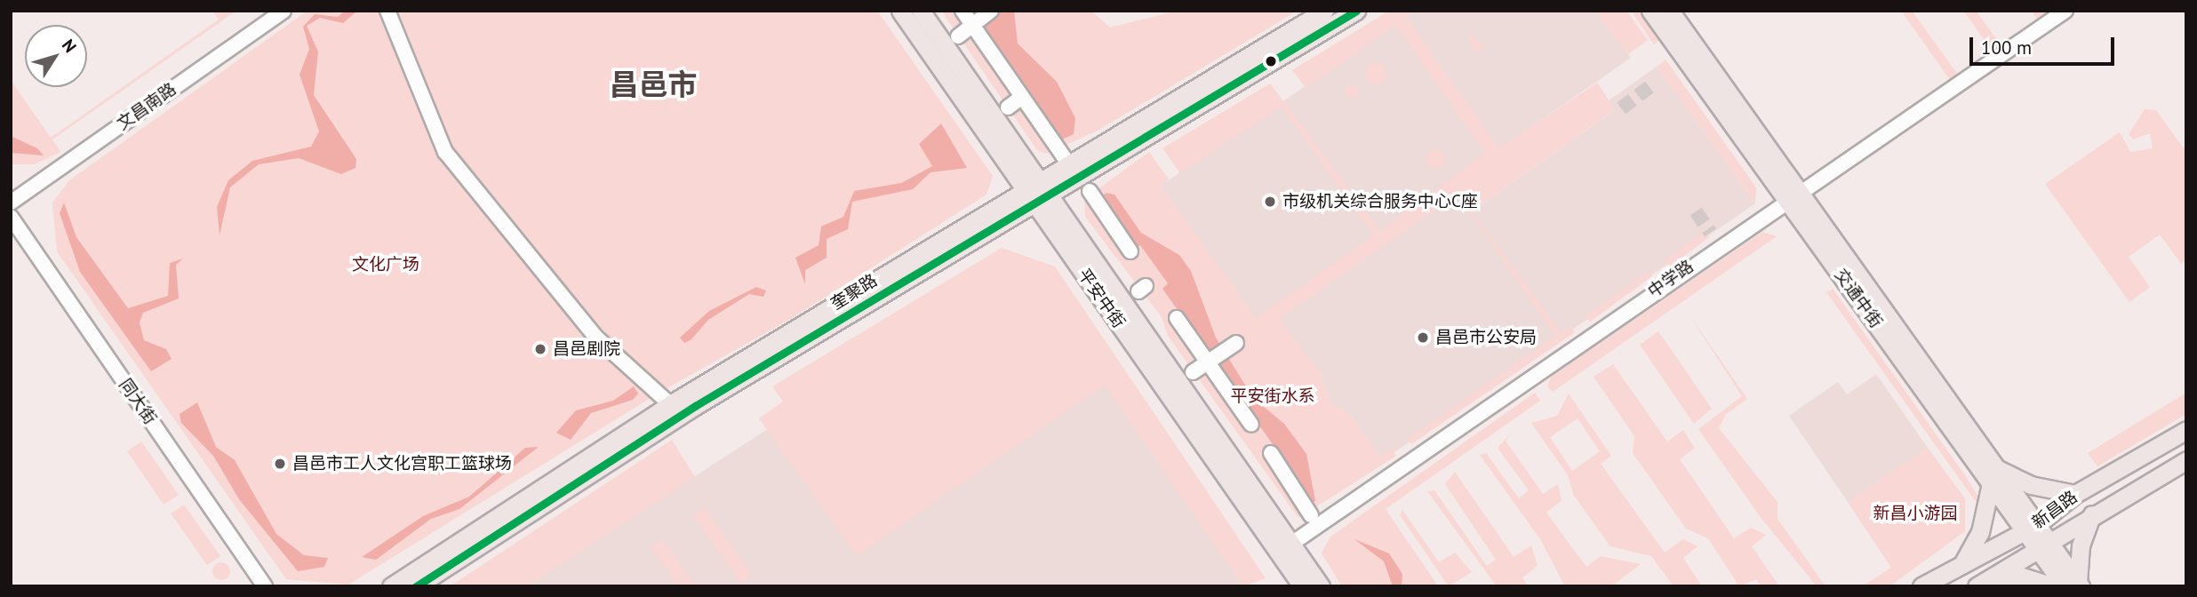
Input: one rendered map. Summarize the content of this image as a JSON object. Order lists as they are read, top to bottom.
{
  "streets": {
    "main road": [
      "奎聚路",
      "平安中街",
      "交通中街",
      "新昌路"
    ],
    "street": ["文昌南路", "中学路", "同大街"]
  },
  "crossings": [
    ["中学路", "平安中街"],
    ["中学路", "交通中街"],
    ["奎聚路", "平安中街"],
    ["交通中街", "新昌路"]
  ],
  "districts": ["昌邑市"],
  "parks": ["文化广场", "平安街水系", "新昌小游园"],
  "places": [
    "市级机关综合服务中心C座",
    "昌邑市公安局",
    "昌邑剧院",
    "昌邑市工人文化宫职工篮球场"
  ],
  "scale_bar": "100 m",
  "north": "top right"
}
